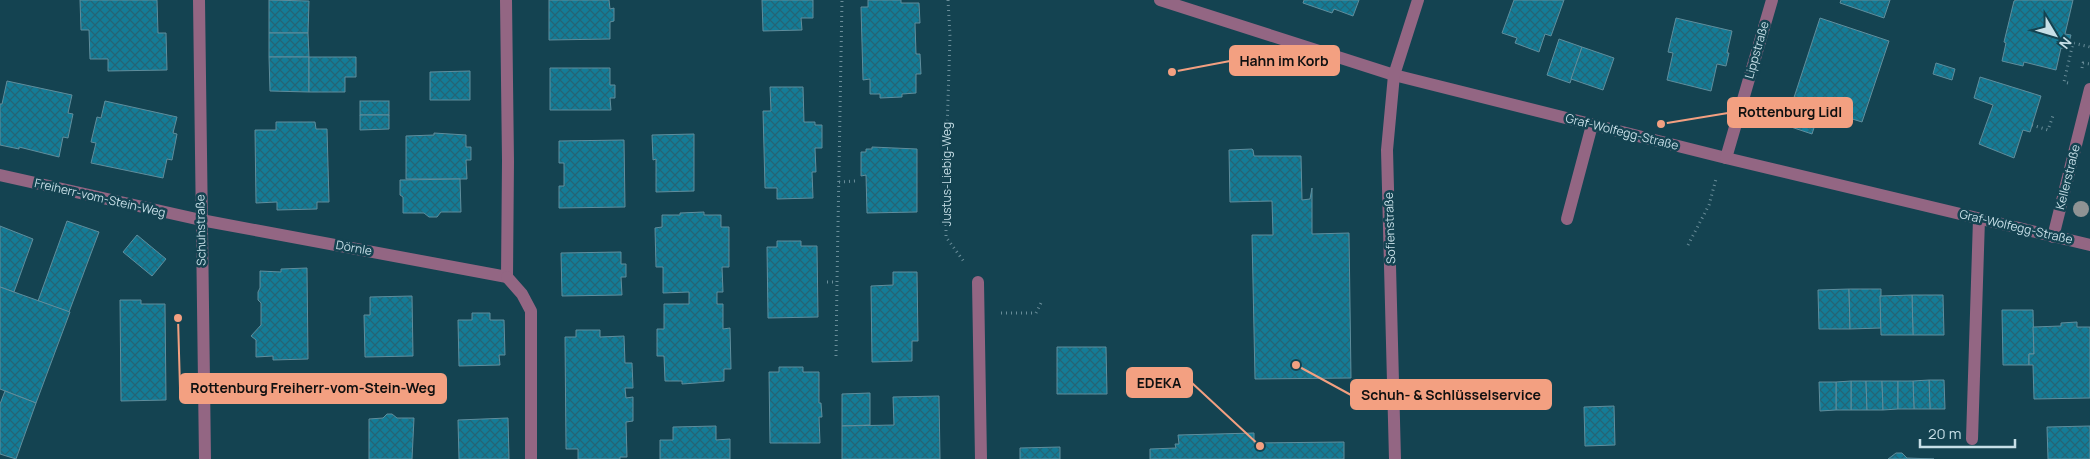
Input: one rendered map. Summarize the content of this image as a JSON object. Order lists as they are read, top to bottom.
{
  "streets": {
    "street": [
      "Lippstraße",
      "Graf-Wolfegg-Straße",
      "Kellerstraße",
      "Freiherr-vom-Stein-Weg",
      "Sofienstraße",
      "Schuhstraße",
      "Dörnle"
    ],
    "path": ["Justus-Liebig-Weg"]
  },
  "crossings": [
    ["Lippstraße", "Graf-Wolfegg-Straße"],
    ["Graf-Wolfegg-Straße", "Kellerstraße"],
    ["Graf-Wolfegg-Straße", "Sofienstraße"],
    ["Freiherr-vom-Stein-Weg", "Schuhstraße"],
    ["Freiherr-vom-Stein-Weg", "Dörnle"],
    ["Schuhstraße", "Dörnle"]
  ],
  "places": [
    "Hahn im Korb",
    "Rottenburg Lidl",
    "Rottenburg Freiherr-vom-Stein-Weg",
    "Schuh- & Schlüsselservice",
    "EDEKA"
  ],
  "scale_bar": "20 m",
  "north": "bottom right"
}
